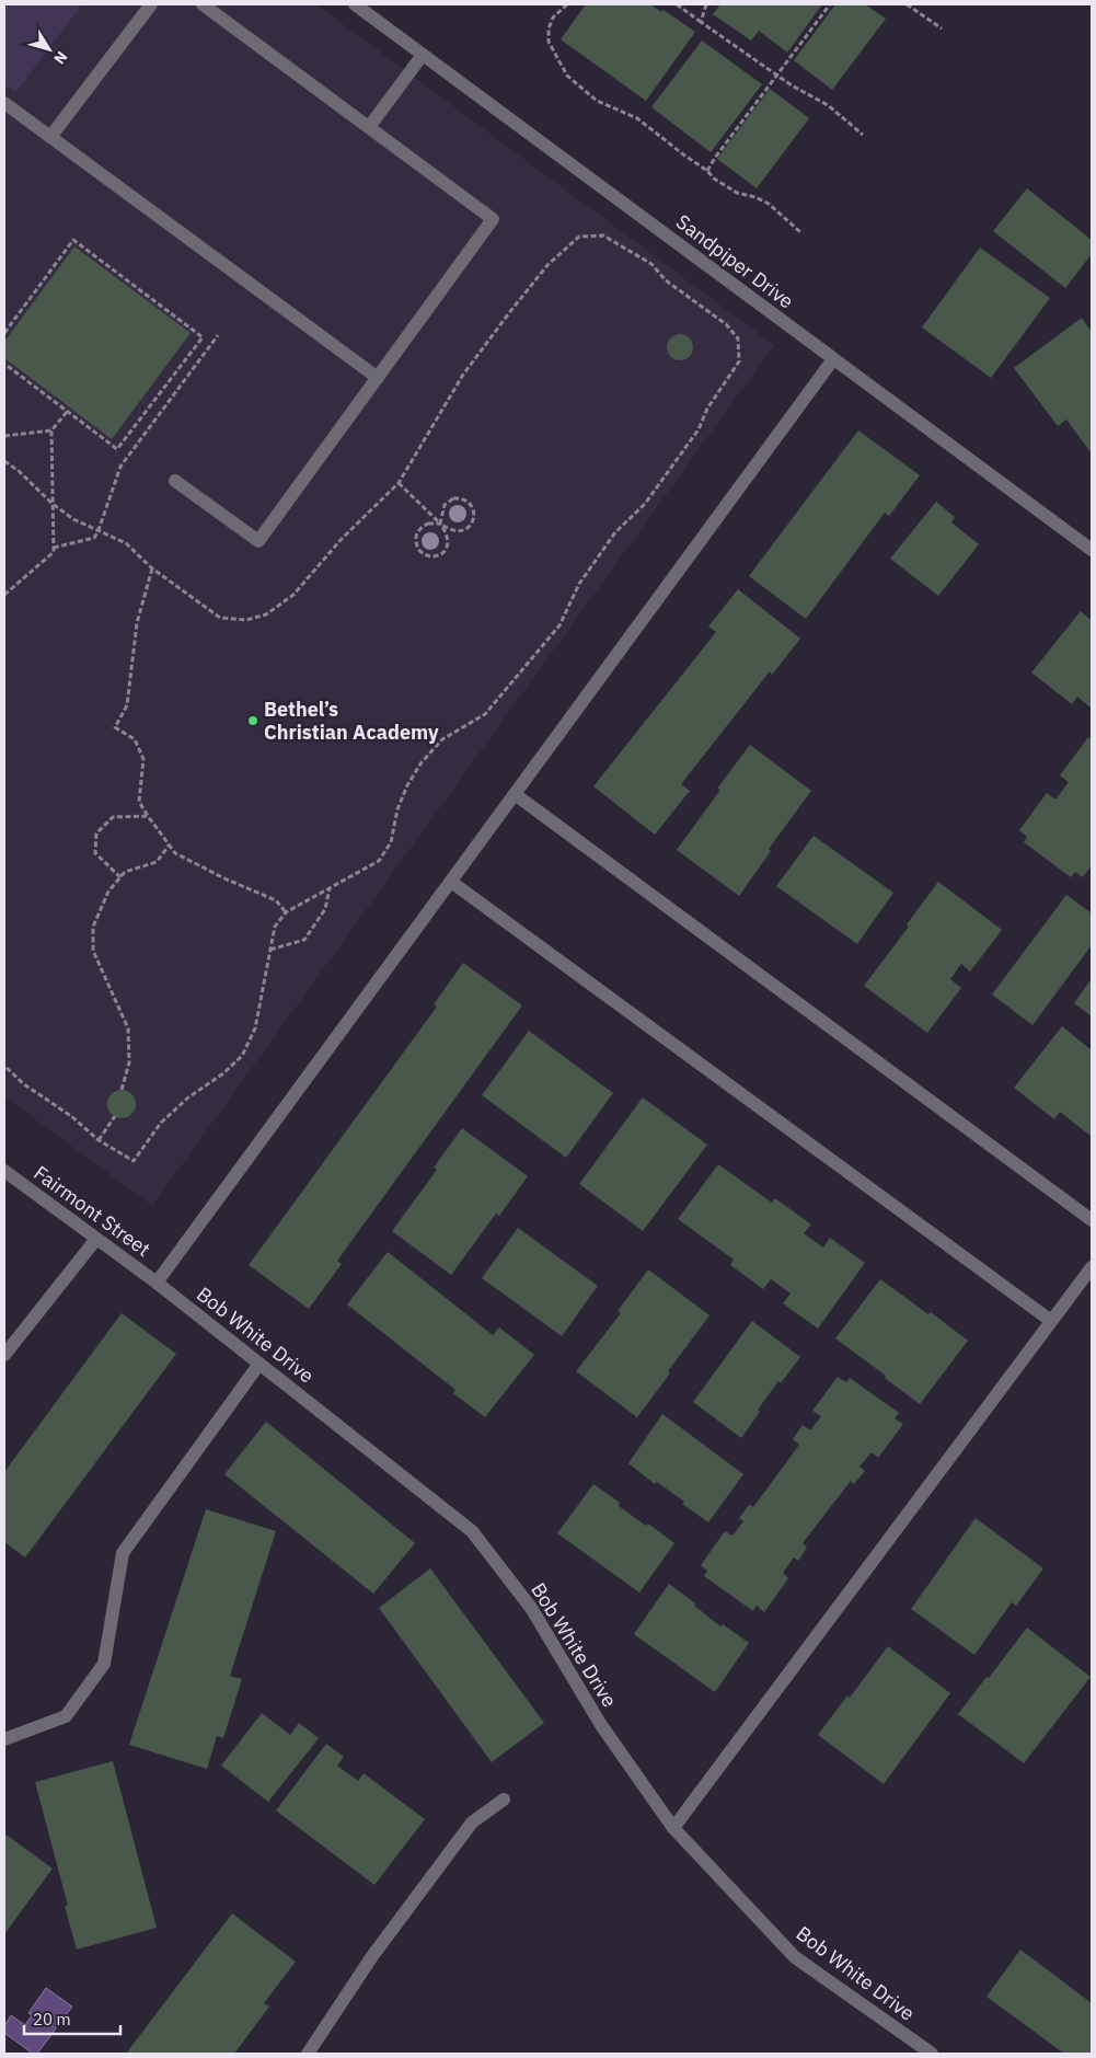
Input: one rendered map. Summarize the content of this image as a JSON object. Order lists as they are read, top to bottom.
{
  "streets": {
    "street": ["Sandpiper Drive", "Fairmont Street", "Bob White Drive"]
  },
  "crossings": [
    ["Fairmont Street", "Bob White Drive"]
  ],
  "places": ["Bethel’s Christian Academy"],
  "scale_bar": "20 m",
  "north": "bottom right"
}
